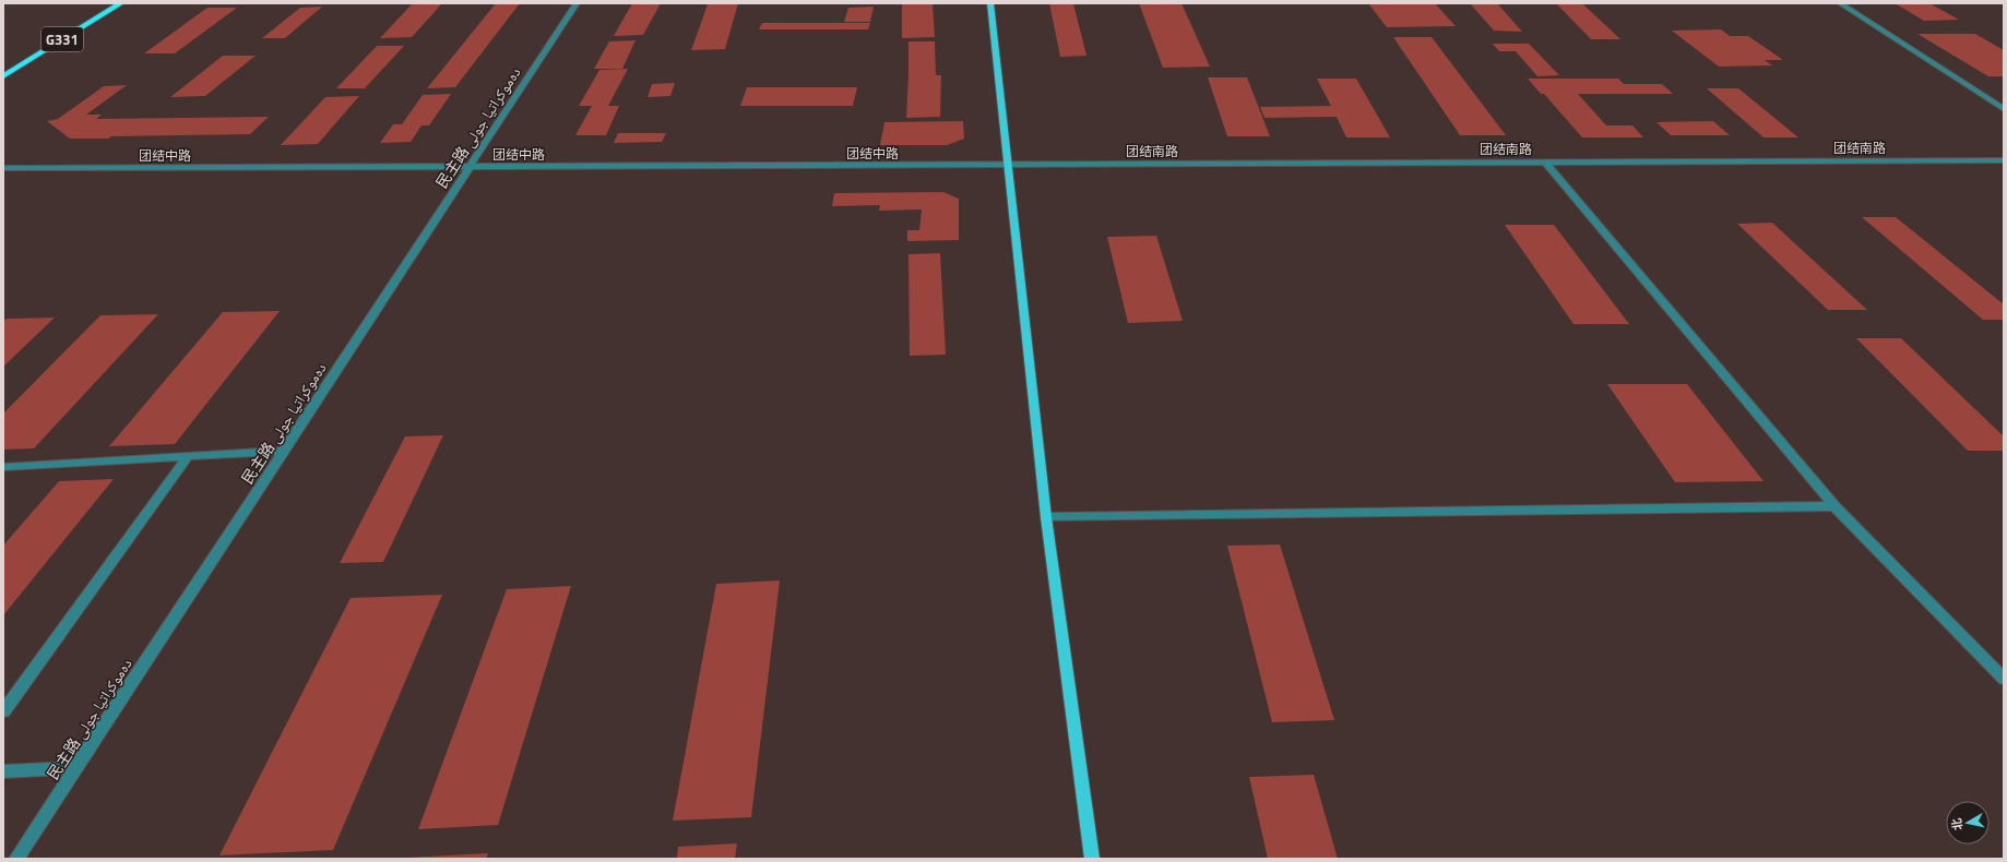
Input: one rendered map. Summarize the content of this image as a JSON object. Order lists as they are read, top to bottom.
{
  "streets": {
    "highway": ["G331"],
    "street": ["民主路 دەموكراتيا جولى", "团结南路", "团结中路"]
  },
  "crossings": [
    ["民主路 دەموكراتيا جولى", "团结中路"],
    ["团结南路", "团结中路"]
  ],
  "north": "left"
}
